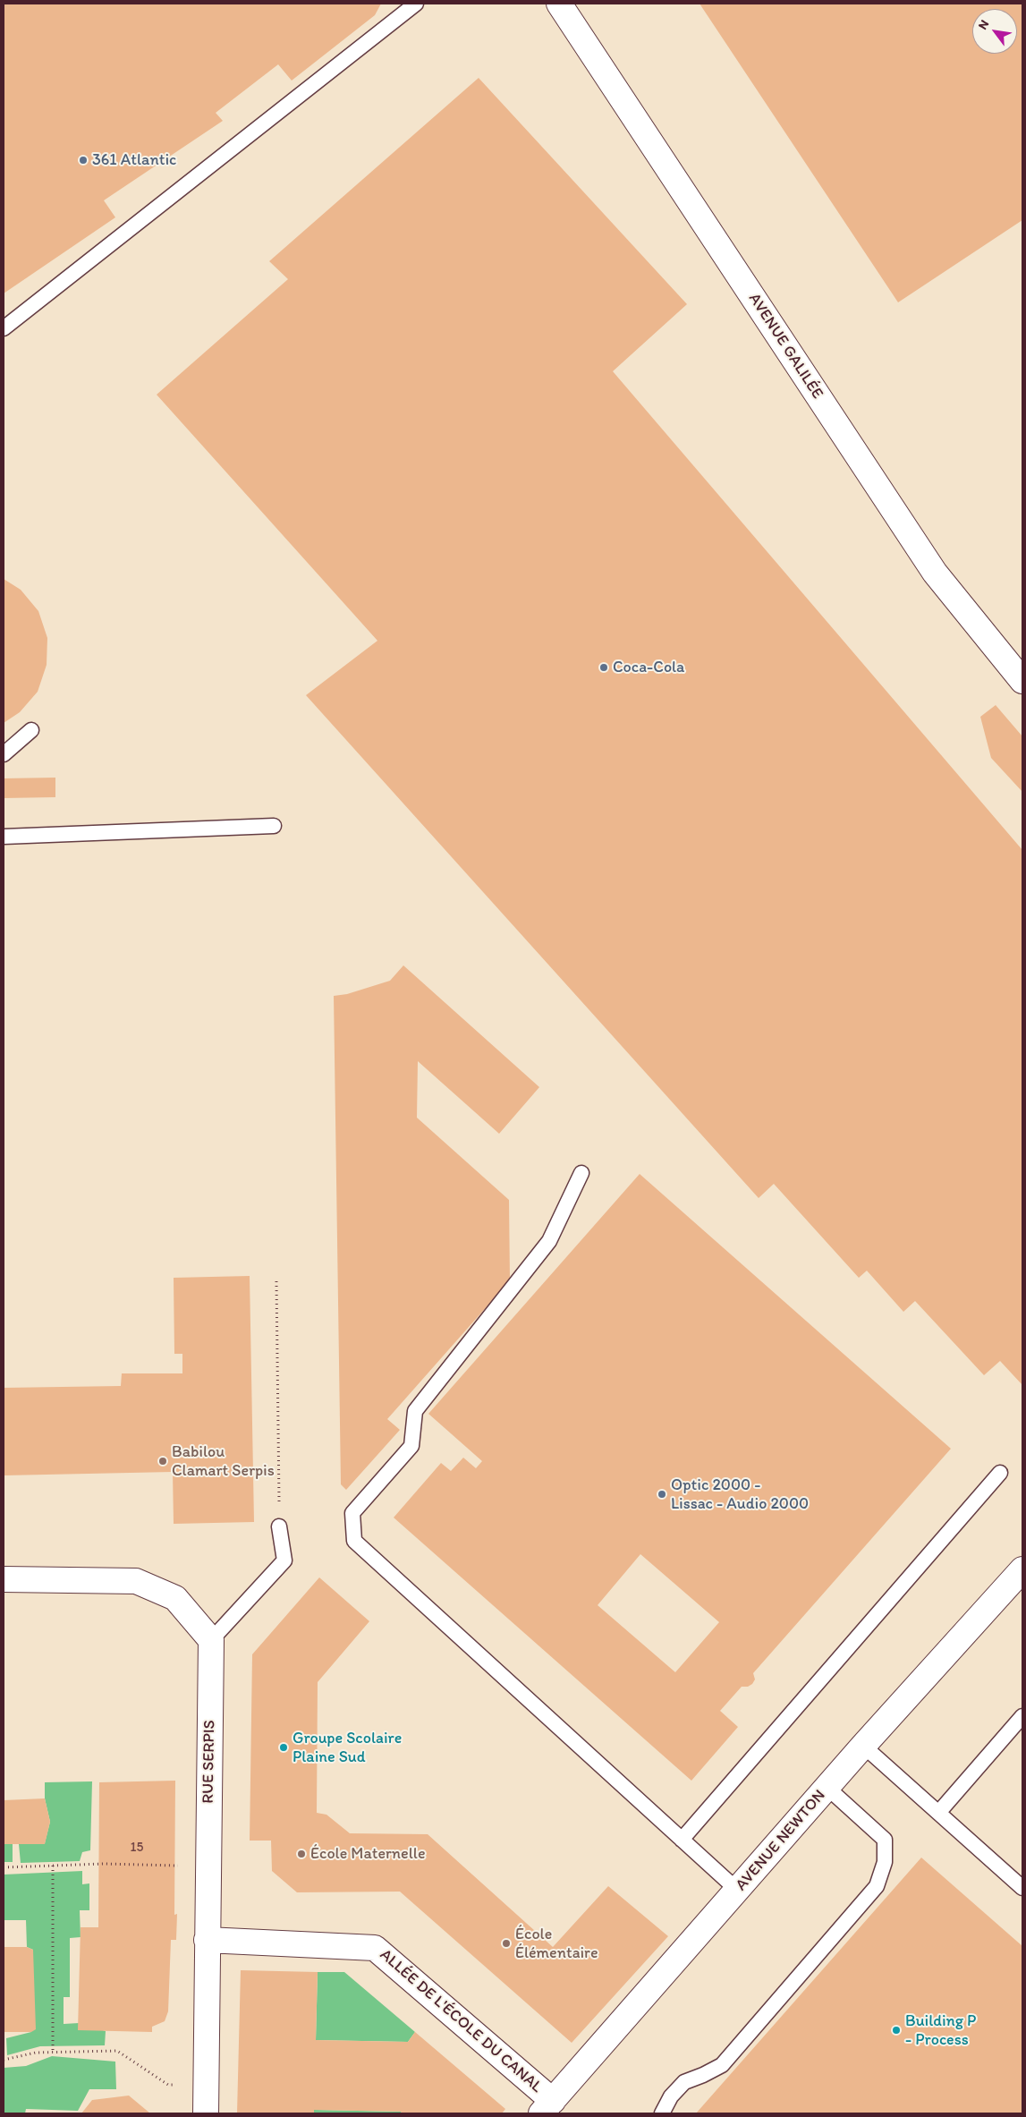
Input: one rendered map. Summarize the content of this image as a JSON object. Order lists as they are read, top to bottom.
{
  "streets": {
    "street": [
      "AVENUE GALILÉE",
      "RUE SERPIS",
      "AVENUE NEWTON",
      "ALLÉE DE L'ÉCOLE DU CANAL"
    ]
  },
  "crossings": [
    ["RUE SERPIS", "ALLÉE DE L'ÉCOLE DU CANAL"],
    ["AVENUE NEWTON", "ALLÉE DE L'ÉCOLE DU CANAL"]
  ],
  "places": [
    "361 Atlantic",
    "Coca-Cola",
    "Babilou Clamart Serpis",
    "Optic 2000 - Lissac - Audio 2000",
    "Groupe Scolaire Plaine Sud",
    "École Maternelle",
    "École Élémentaire",
    "Building P - Process"
  ],
  "house_numbers": ["15"],
  "north": "top left"
}
